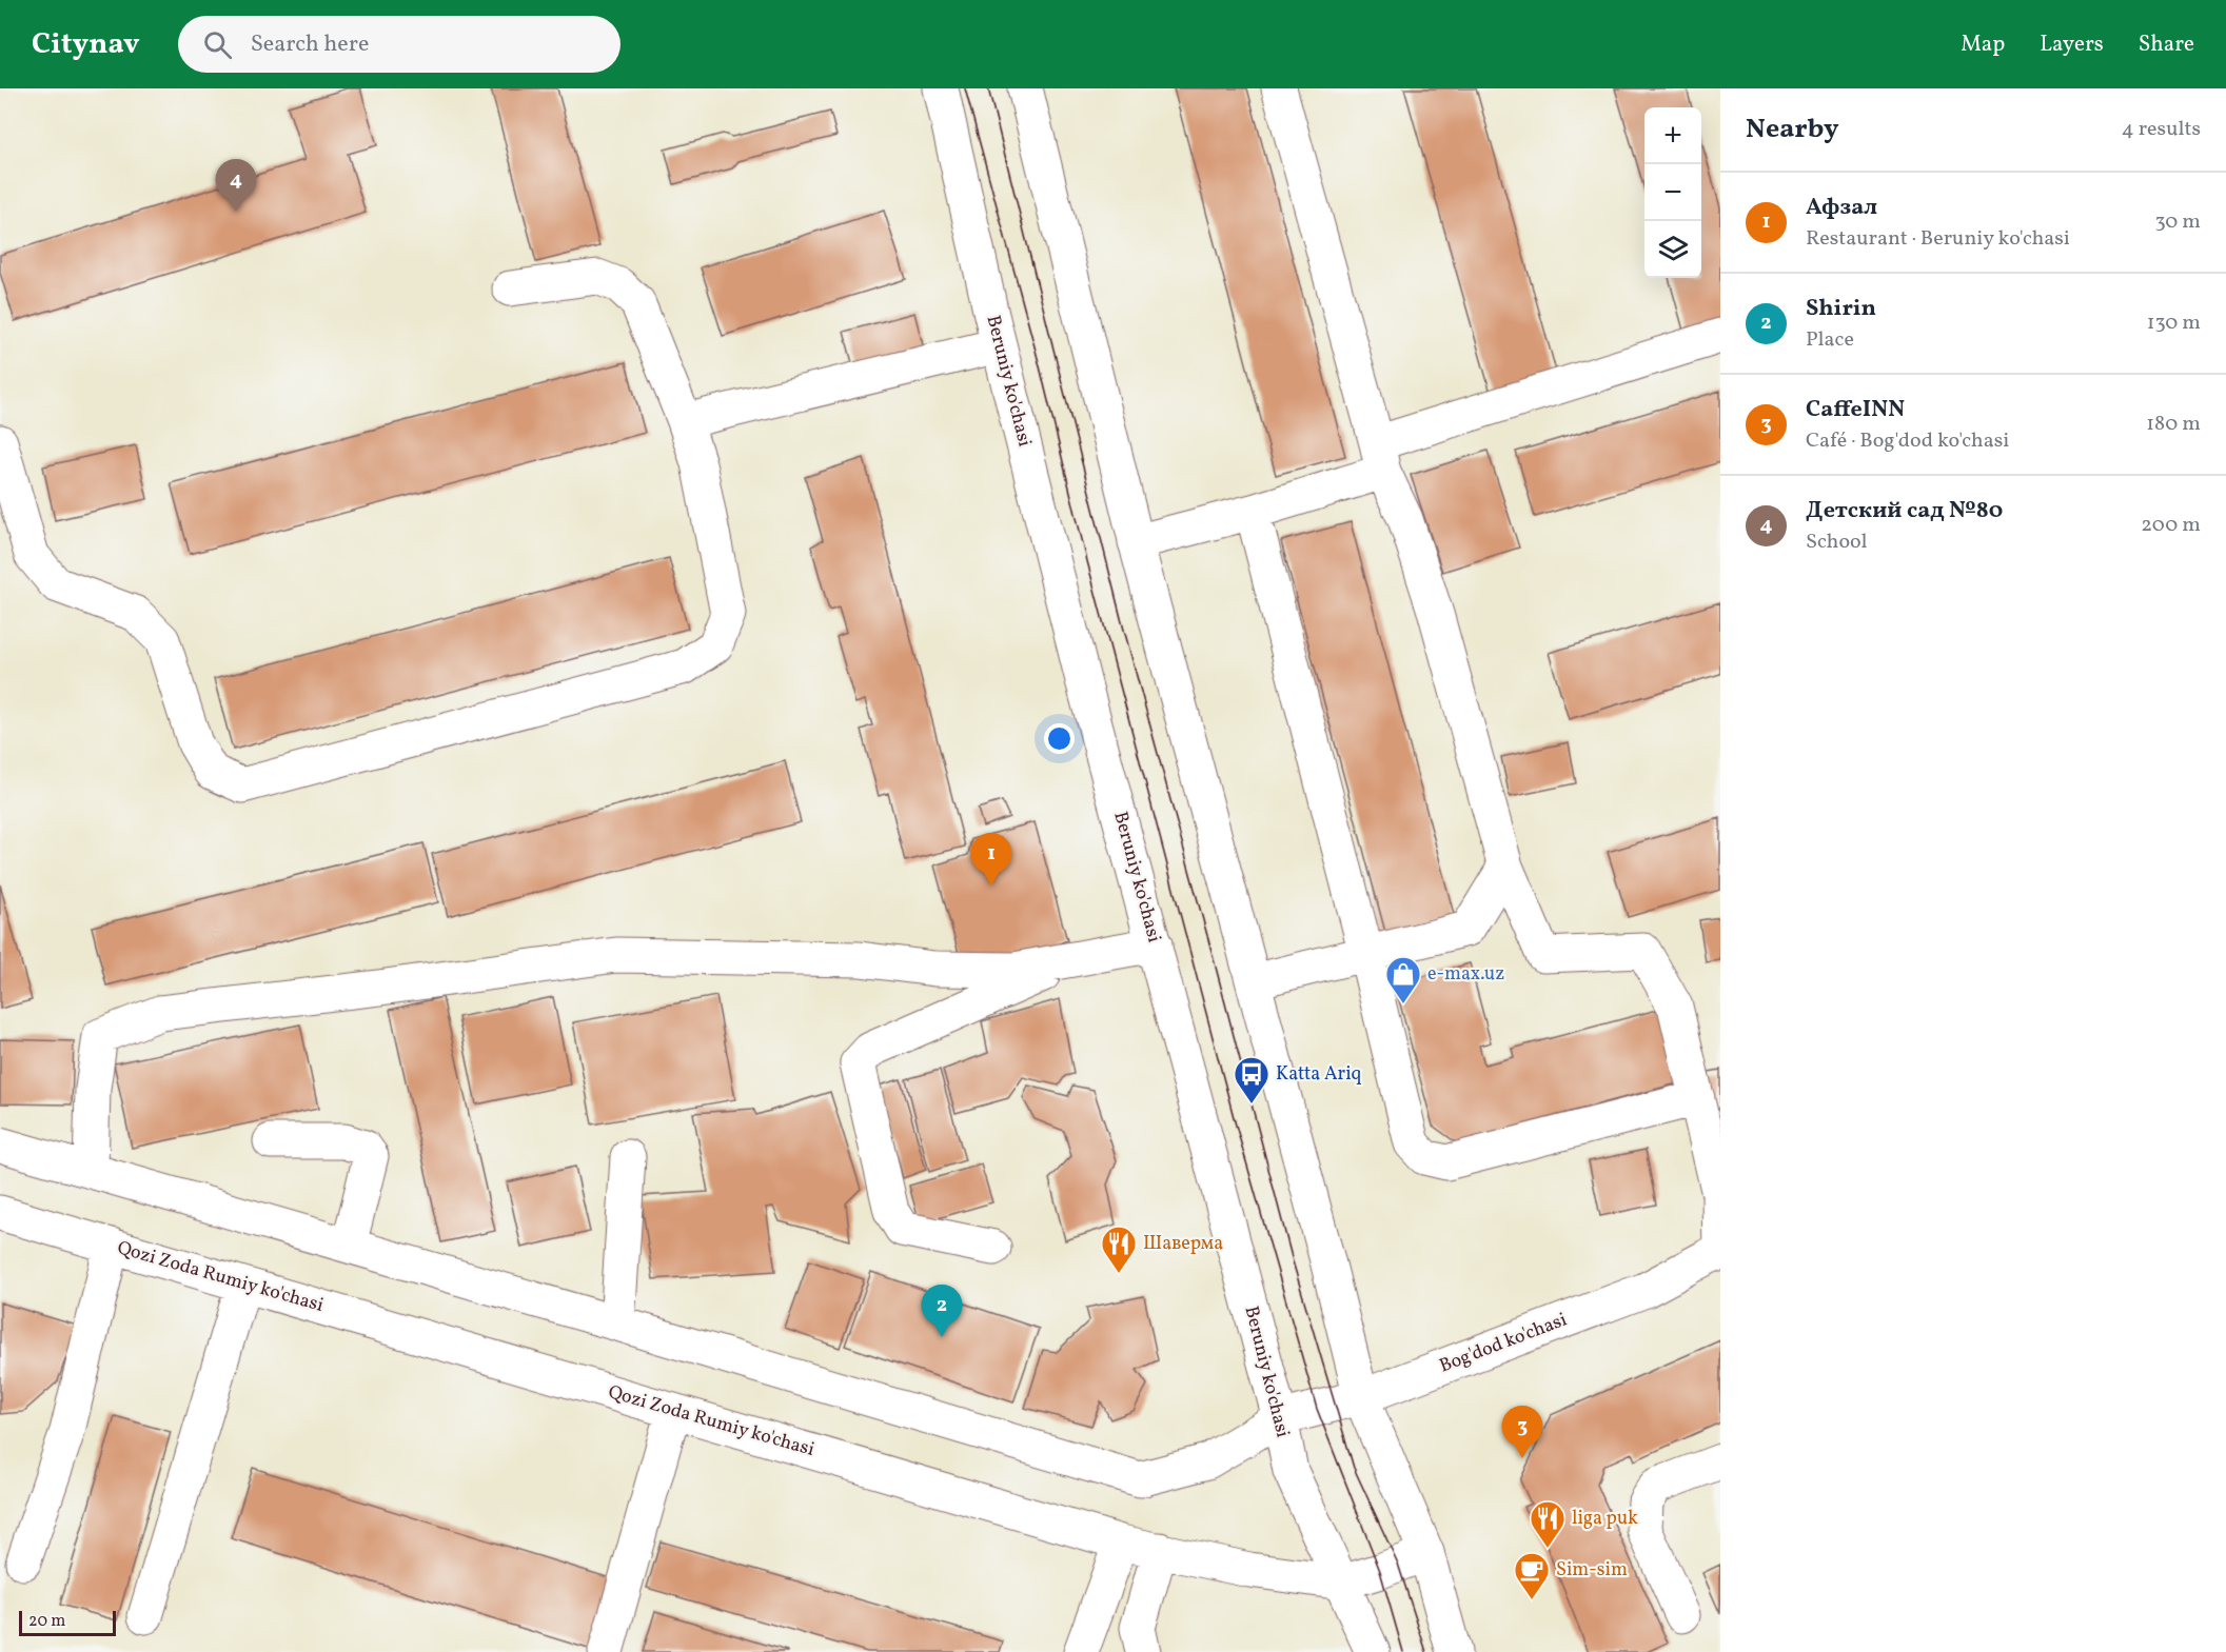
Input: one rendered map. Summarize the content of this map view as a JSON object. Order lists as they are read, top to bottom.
{
  "streets": {
    "street": ["Beruniy ko'chasi", "Qozi Zoda Rumiy ko'chasi", "Bog'dod ko'chasi"]
  },
  "crossings": [
    ["Beruniy ko'chasi", "Qozi Zoda Rumiy ko'chasi"],
    ["Beruniy ko'chasi", "Bog'dod ko'chasi"]
  ],
  "places": {
    "shop": ["e-max.uz"],
    "bus stop": ["Katta Ariq"],
    "restaurant": ["Шаверма", "liga puk"],
    "cafe": ["Sim-sim"]
  },
  "scale_bar": "20 m",
  "page": {
    "header": "Citynav",
    "search": "Search here",
    "nav": ["Map", "Layers", "Share"],
    "heading": ["Nearby", "4 results"],
    "map_buttons": ["+", "−"],
    "pins": [
      "4",
      "1",
      "2",
      "3"
    ],
    "list": [
      {
        "mark": "1",
        "name": "Афзал",
        "note": "Restaurant · Beruniy ko'chasi",
        "value": "30 m"
      },
      {
        "mark": "2",
        "name": "Shirin",
        "note": "Place",
        "value": "130 m"
      },
      {
        "mark": "3",
        "name": "CaffeINN",
        "note": "Café · Bog'dod ko'chasi",
        "value": "180 m"
      },
      {
        "mark": "4",
        "name": "Детский сад №80",
        "note": "School",
        "value": "200 m"
      }
    ],
    "scale": "20 m"
  }
}
